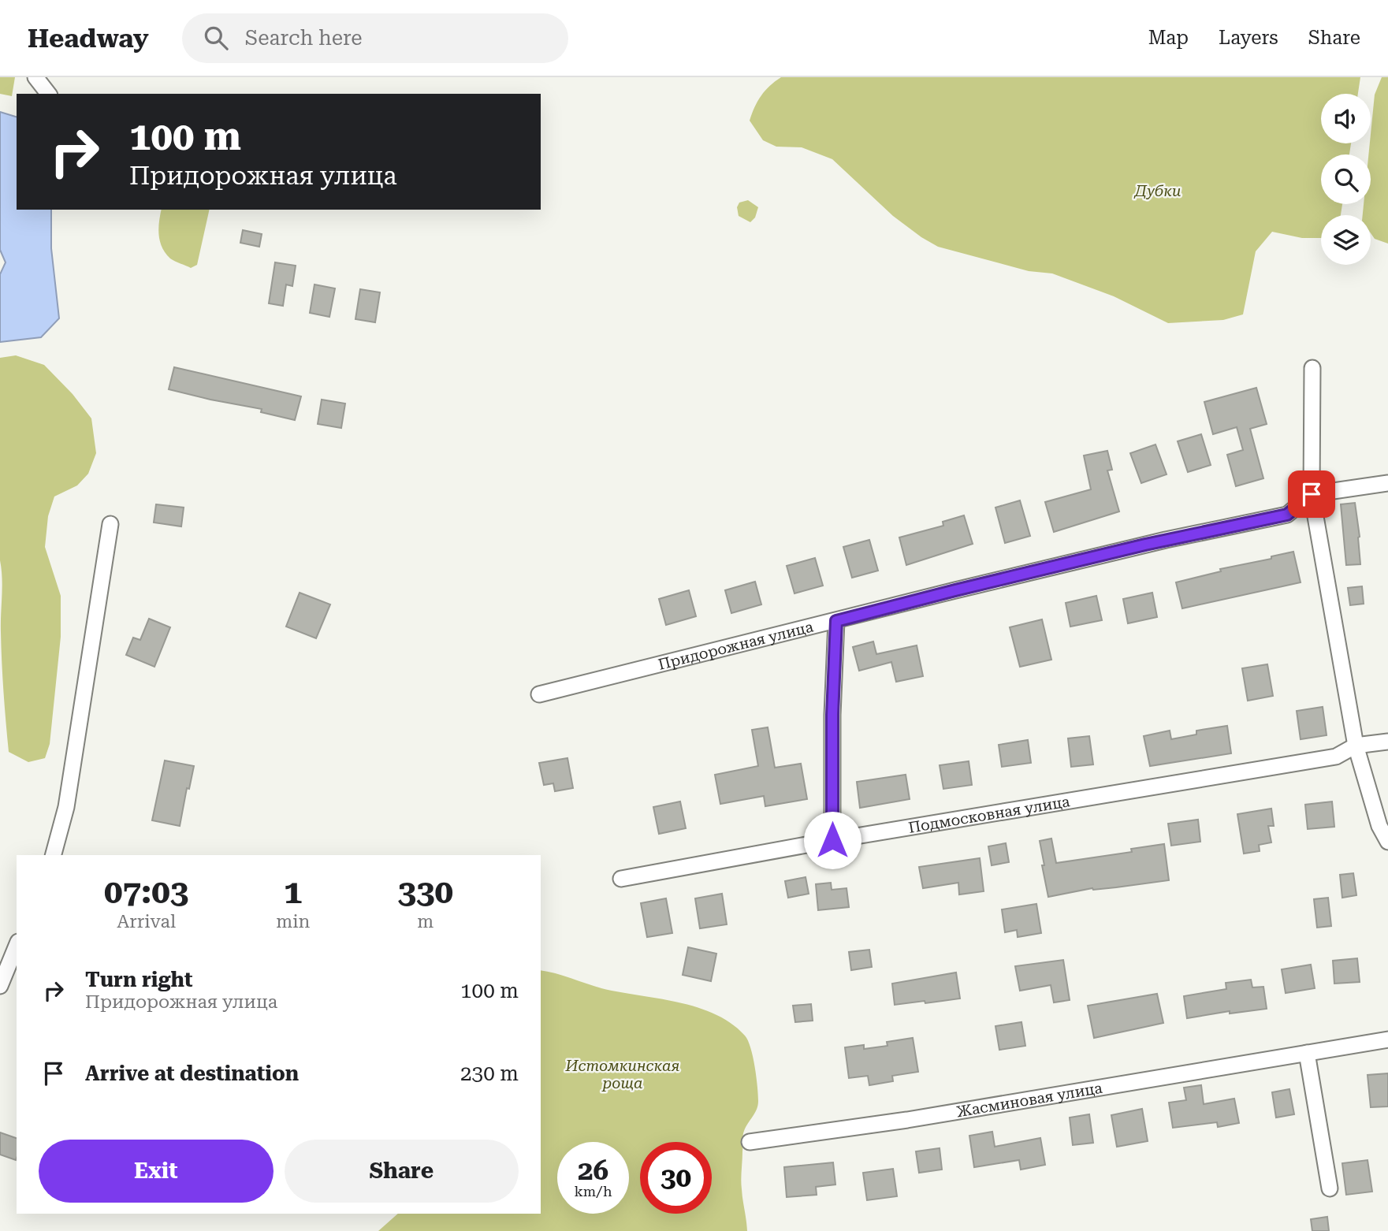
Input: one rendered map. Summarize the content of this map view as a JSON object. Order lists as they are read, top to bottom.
{
  "streets": {
    "street": ["Придорожная улица", "Подмосковная улица", "Жасминовая улица"]
  },
  "parks": ["Дубки", "Истомкинская роща"],
  "page": {
    "header": "Headway",
    "search": "Search here",
    "nav": ["Map", "Layers", "Share"],
    "turn": ["100 m", "Придорожная улица"],
    "eta": [
      "07:03",
      "Arrival",
      "1",
      "min",
      "330",
      "m"
    ],
    "list": [
      {
        "name": "Turn right",
        "note": "Придорожная улица",
        "value": "100 m"
      },
      {
        "name": "Arrive at destination",
        "value": "230 m"
      }
    ],
    "buttons": ["Exit", "Share"],
    "speed": "26 km/h",
    "limit": "30"
  }
}
